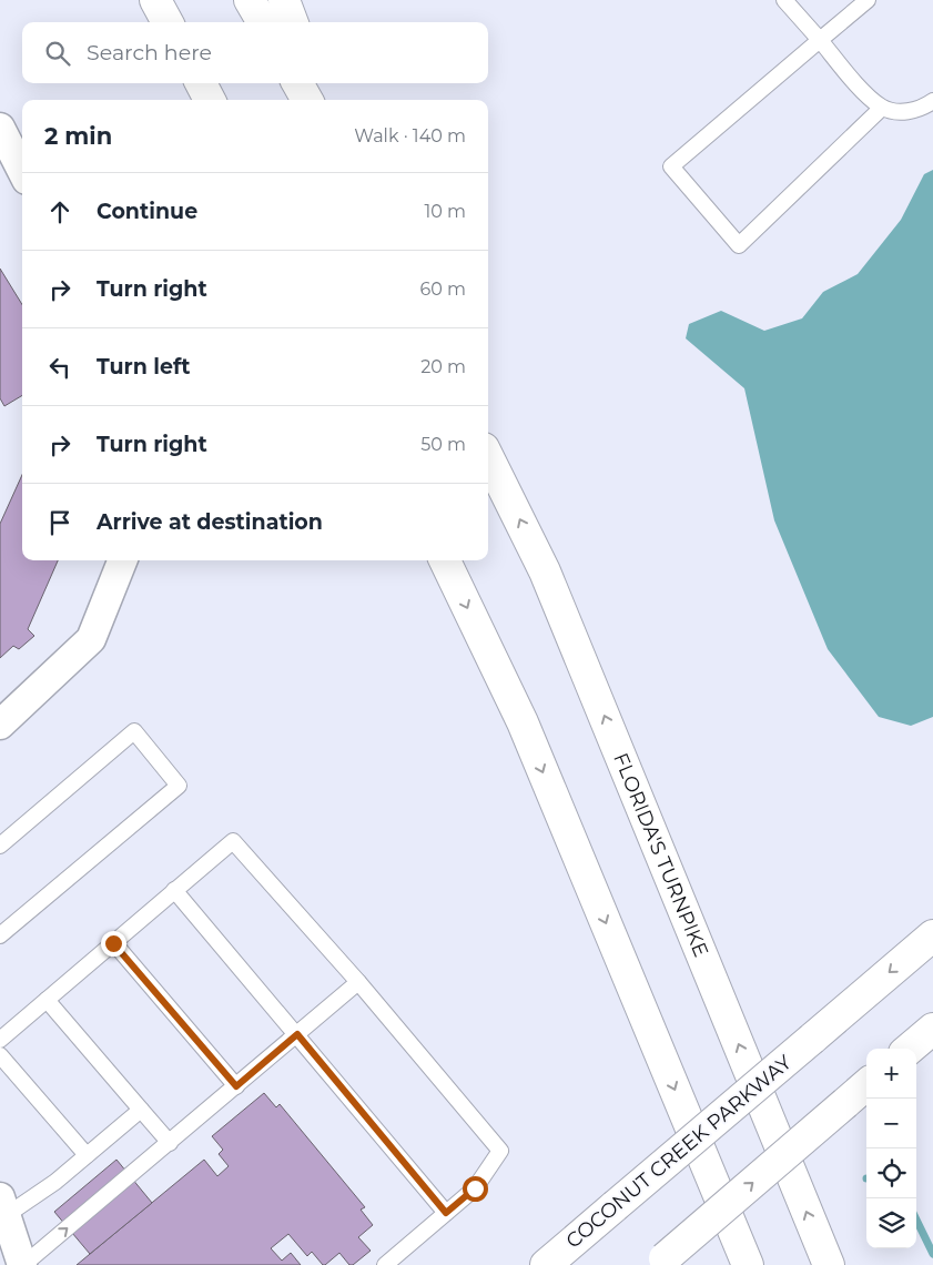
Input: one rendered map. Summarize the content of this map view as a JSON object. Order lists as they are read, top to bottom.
{
  "streets": {
    "main road": ["FLORIDA'S TURNPIKE", "COCONUT CREEK PARKWAY"]
  },
  "page": {
    "search": "Search here",
    "heading": ["2 min", "Walk · 140 m"],
    "list": [
      ["Continue", "10 m"],
      ["Turn right", "60 m"],
      ["Turn left", "20 m"],
      ["Turn right", "50 m"],
      "Arrive at destination"
    ],
    "map_buttons": ["+", "−"]
  }
}
